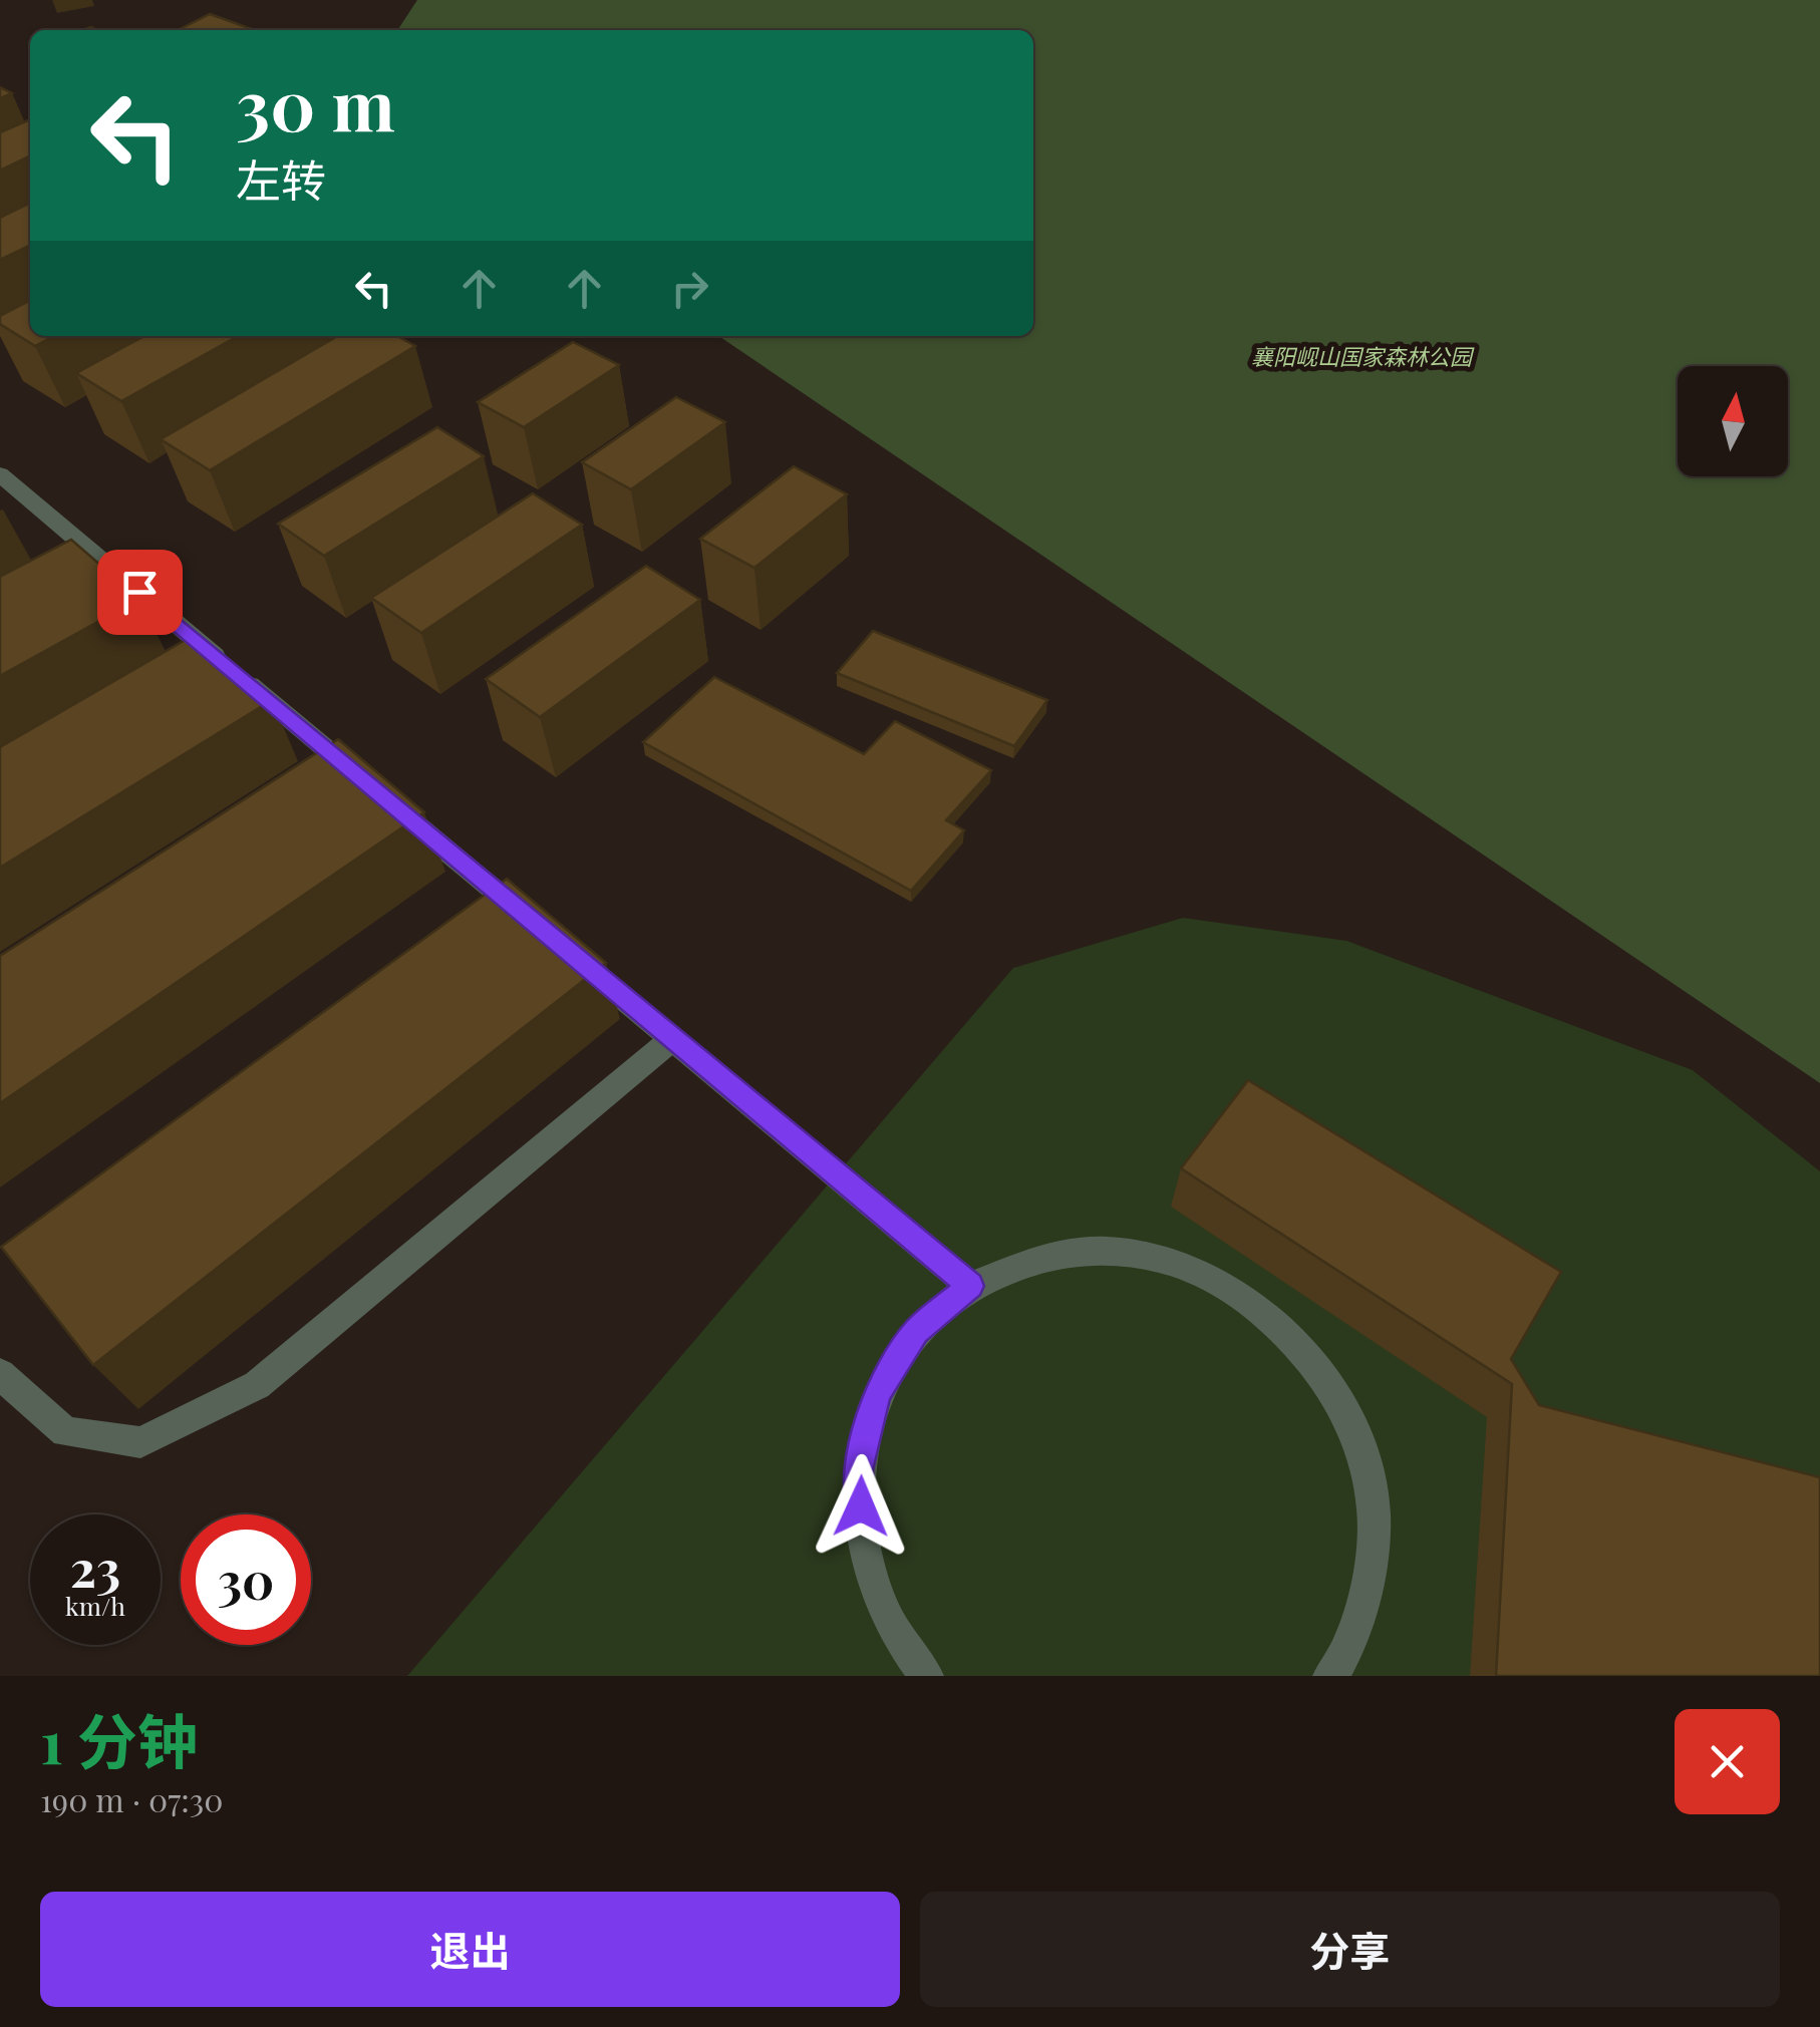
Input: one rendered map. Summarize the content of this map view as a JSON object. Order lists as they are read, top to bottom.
{
  "parks": ["襄阳岘山国家森林公园"],
  "north": "top",
  "page": {
    "turn": ["30 m", "左转"],
    "speed": "23 km/h",
    "limit": "30",
    "heading": ["1 分钟", "190 m · 07:30"],
    "buttons": ["退出", "分享"]
  }
}
